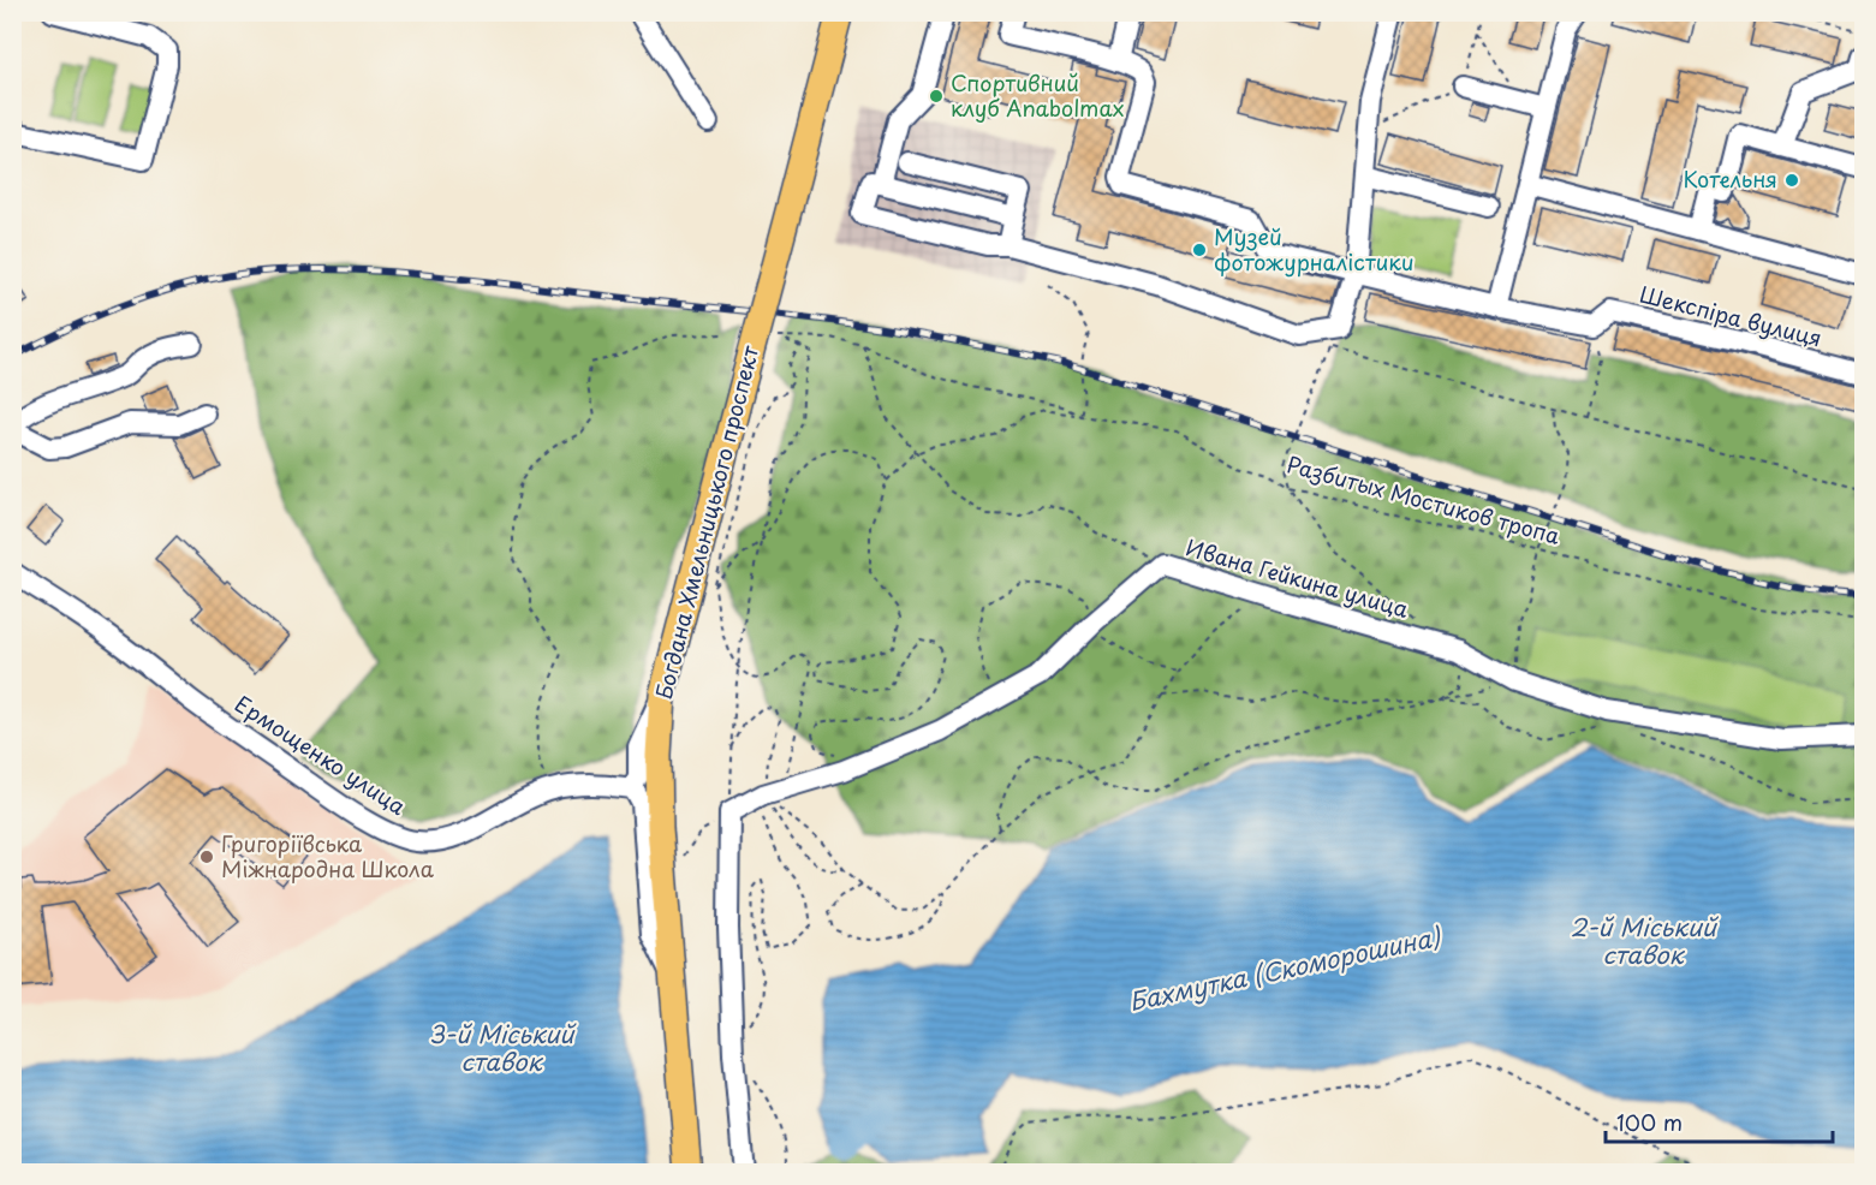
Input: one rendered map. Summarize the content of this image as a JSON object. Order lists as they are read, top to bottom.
{
  "streets": {
    "main road": ["Богдана Хмельницького проспект"],
    "lane": ["Шекспіра вулиця", "Ивана Гейкина улица", "Ермощенко улица"],
    "path": ["Разбитых Мостиков тропа"]
  },
  "water": ["2-й Міський ставок", "Бахмутка (Скоморошина)", "3-й Міський ставок"],
  "places": [
    "Спортивний клуб Anabolmax",
    "Котельня",
    "Музей фотожурналістики",
    "Григоріївська Міжнародна Школа"
  ],
  "scale_bar": "100 m"
}
